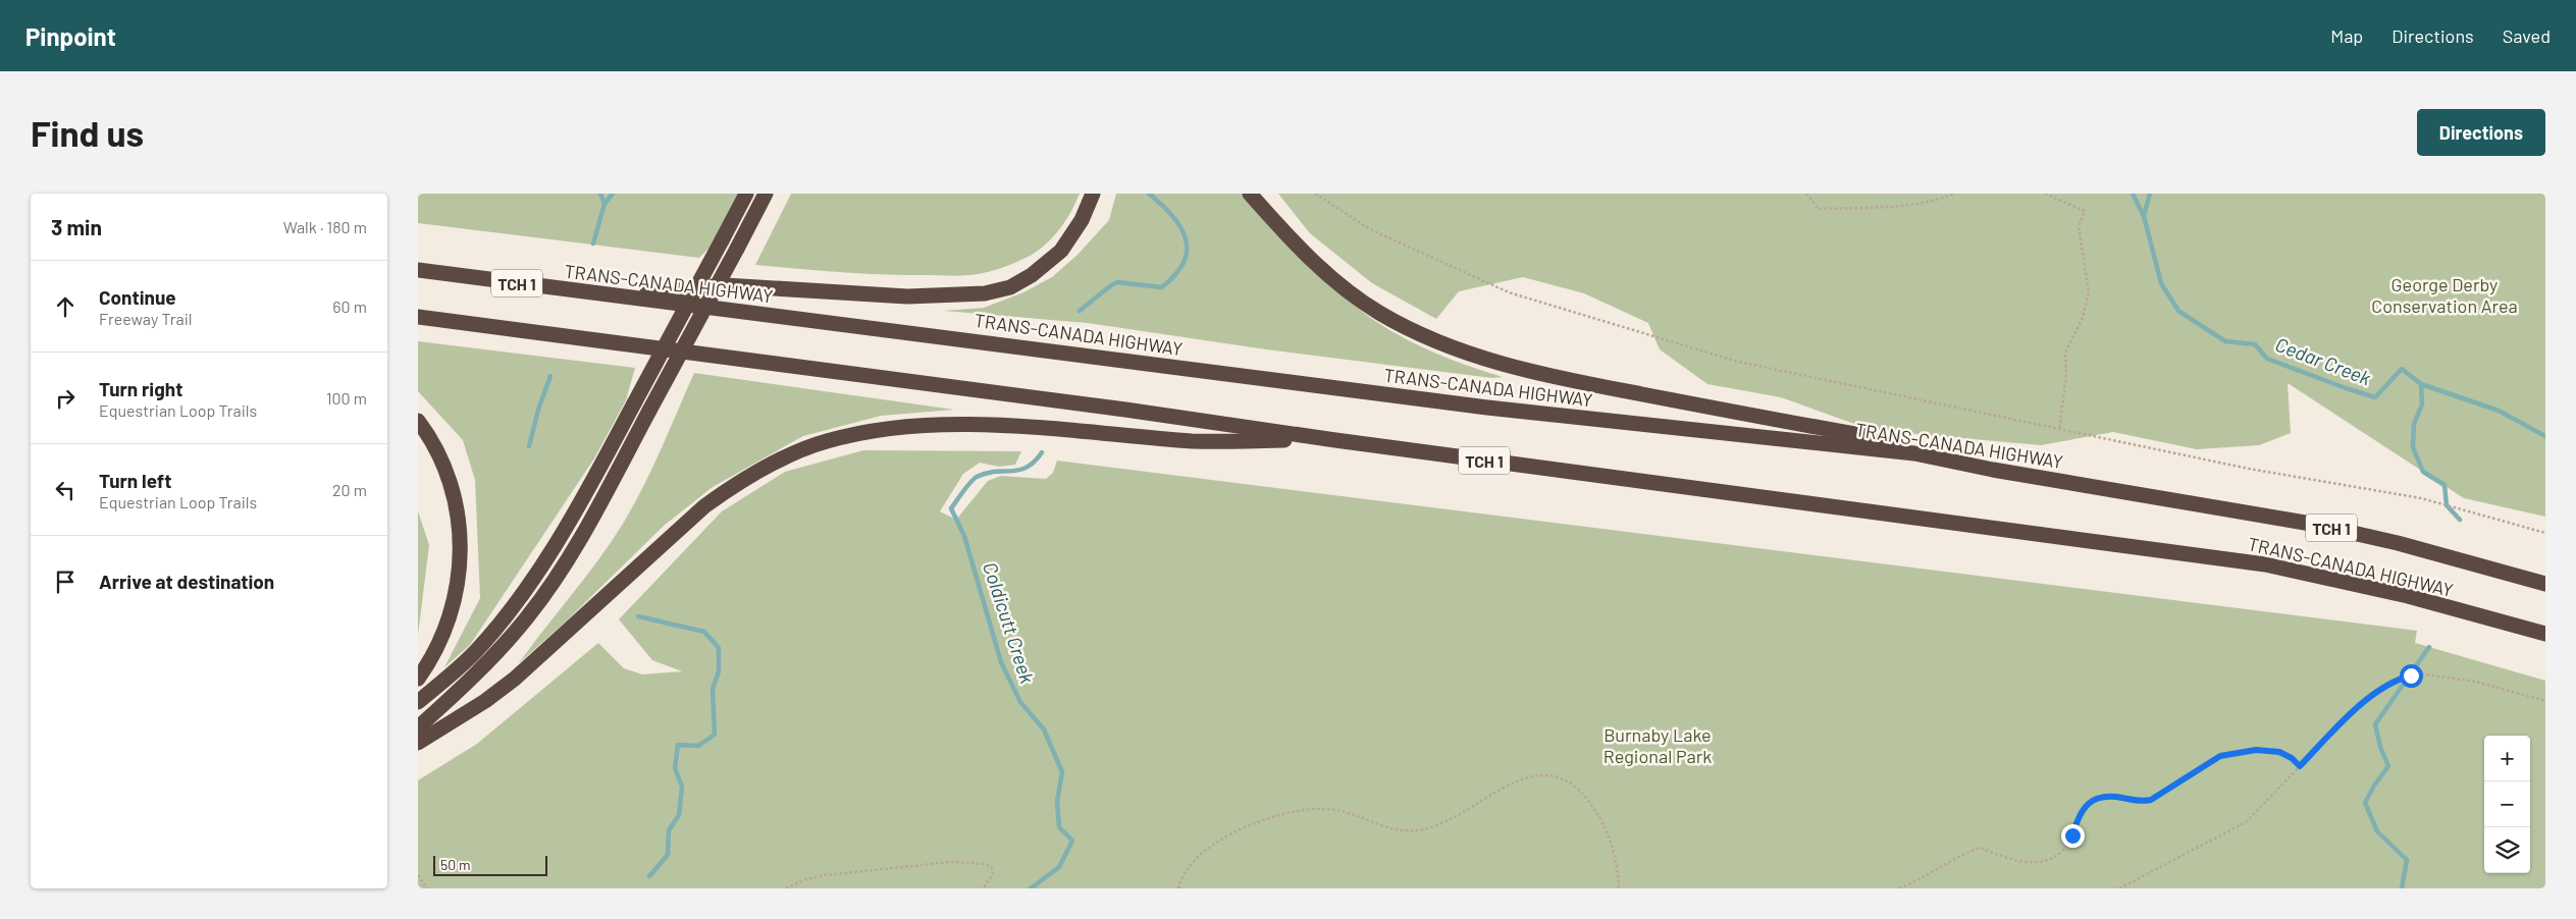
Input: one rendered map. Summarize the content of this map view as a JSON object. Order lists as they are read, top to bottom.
{
  "streets": {
    "highway": ["TCH 1", "TRANS-CANADA HIGHWAY"]
  },
  "water": ["Cedar Creek", "Coldicutt Creek"],
  "parks": ["George Derby Conservation Area", "Burnaby Lake Regional Park"],
  "scale_bar": "50 m",
  "page": {
    "header": "Pinpoint",
    "nav": ["Map", "Directions", "Saved"],
    "buttons": "Directions",
    "title": "Find us",
    "heading": ["3 min", "Walk · 180 m"],
    "list": [
      ["Continue", "Freeway Trail", "60 m"],
      ["Turn right", "Equestrian Loop Trails", "100 m"],
      ["Turn left", "Equestrian Loop Trails", "20 m"],
      "Arrive at destination"
    ],
    "map_buttons": ["+", "−"],
    "scale": "50 m"
  }
}
